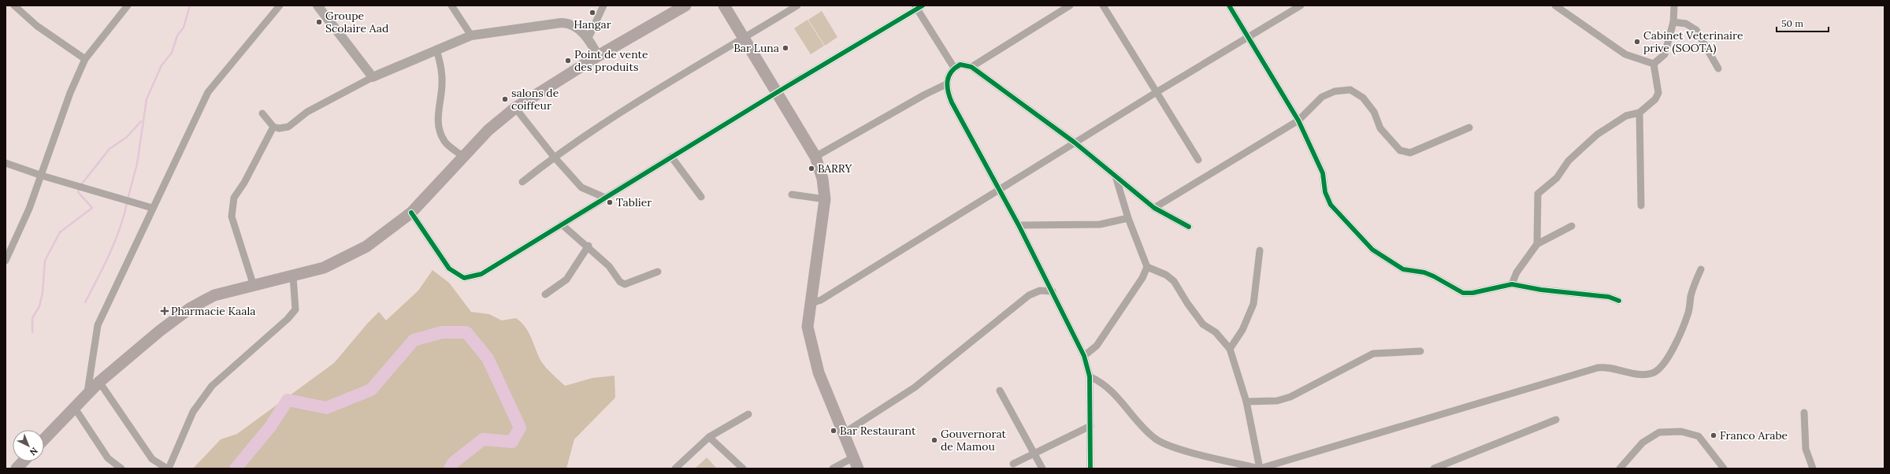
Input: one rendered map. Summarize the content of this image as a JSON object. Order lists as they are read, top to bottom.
{
  "places": {
    "other": [
      "Hangar",
      "Groupe Scolaire Aad",
      "Cabinet Veterinaire prive (SOOTA)",
      "Bar Luna",
      "Point de vente des produits",
      "salons de coiffeur",
      "BARRY",
      "Tablier",
      "Bar Restaurant",
      "Franco Arabe",
      "Gouvernorat de Mamou"
    ],
    "health": ["Pharmacie Kaala"]
  },
  "scale_bar": "50 m",
  "north": "bottom right"
}
